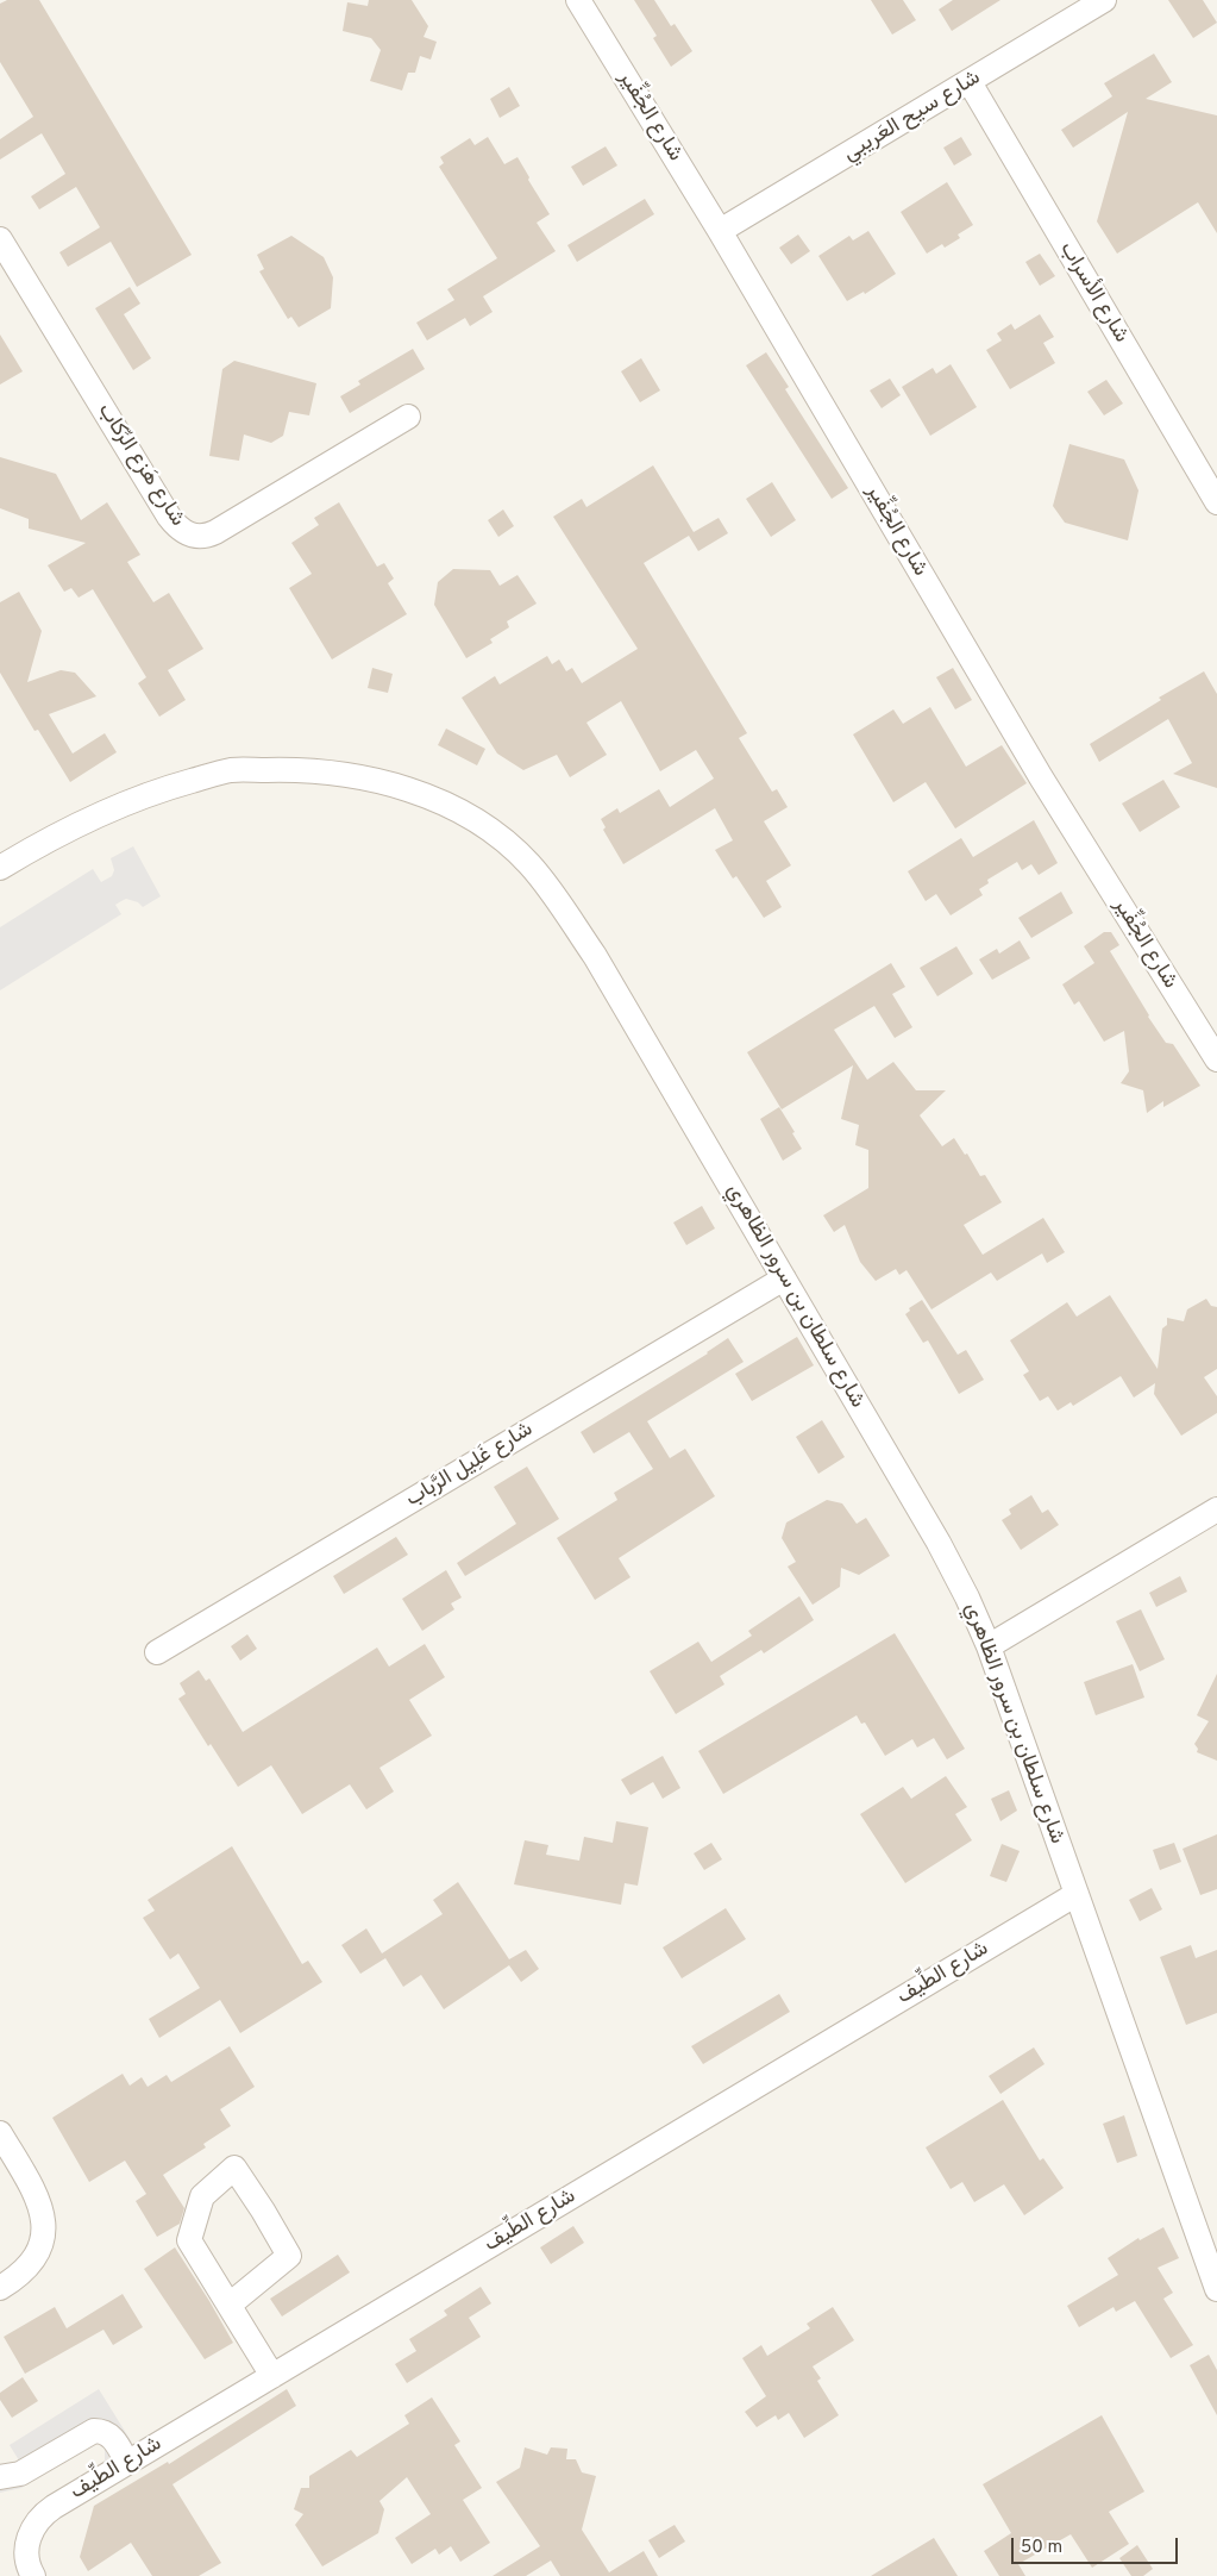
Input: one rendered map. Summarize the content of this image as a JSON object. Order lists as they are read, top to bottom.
{
  "streets": {
    "street": [
      "شارع الجُفِّير",
      "شارع سيح العَريبي",
      "شارع الأسراب",
      "شارع هَزع الرِّكاب",
      "شارع سلطان بن سرور الظاهري",
      "شارع غَلِيل الرَّباب",
      "شارع الطِّيف"
    ]
  },
  "crossings": [
    ["شارع الجُفِّير", "شارع سيح العَريبي"],
    ["شارع سيح العَريبي", "شارع الأسراب"],
    ["شارع سلطان بن سرور الظاهري", "شارع غَلِيل الرَّباب"],
    ["شارع سلطان بن سرور الظاهري", "شارع الطِّيف"]
  ],
  "scale_bar": "50 m"
}
